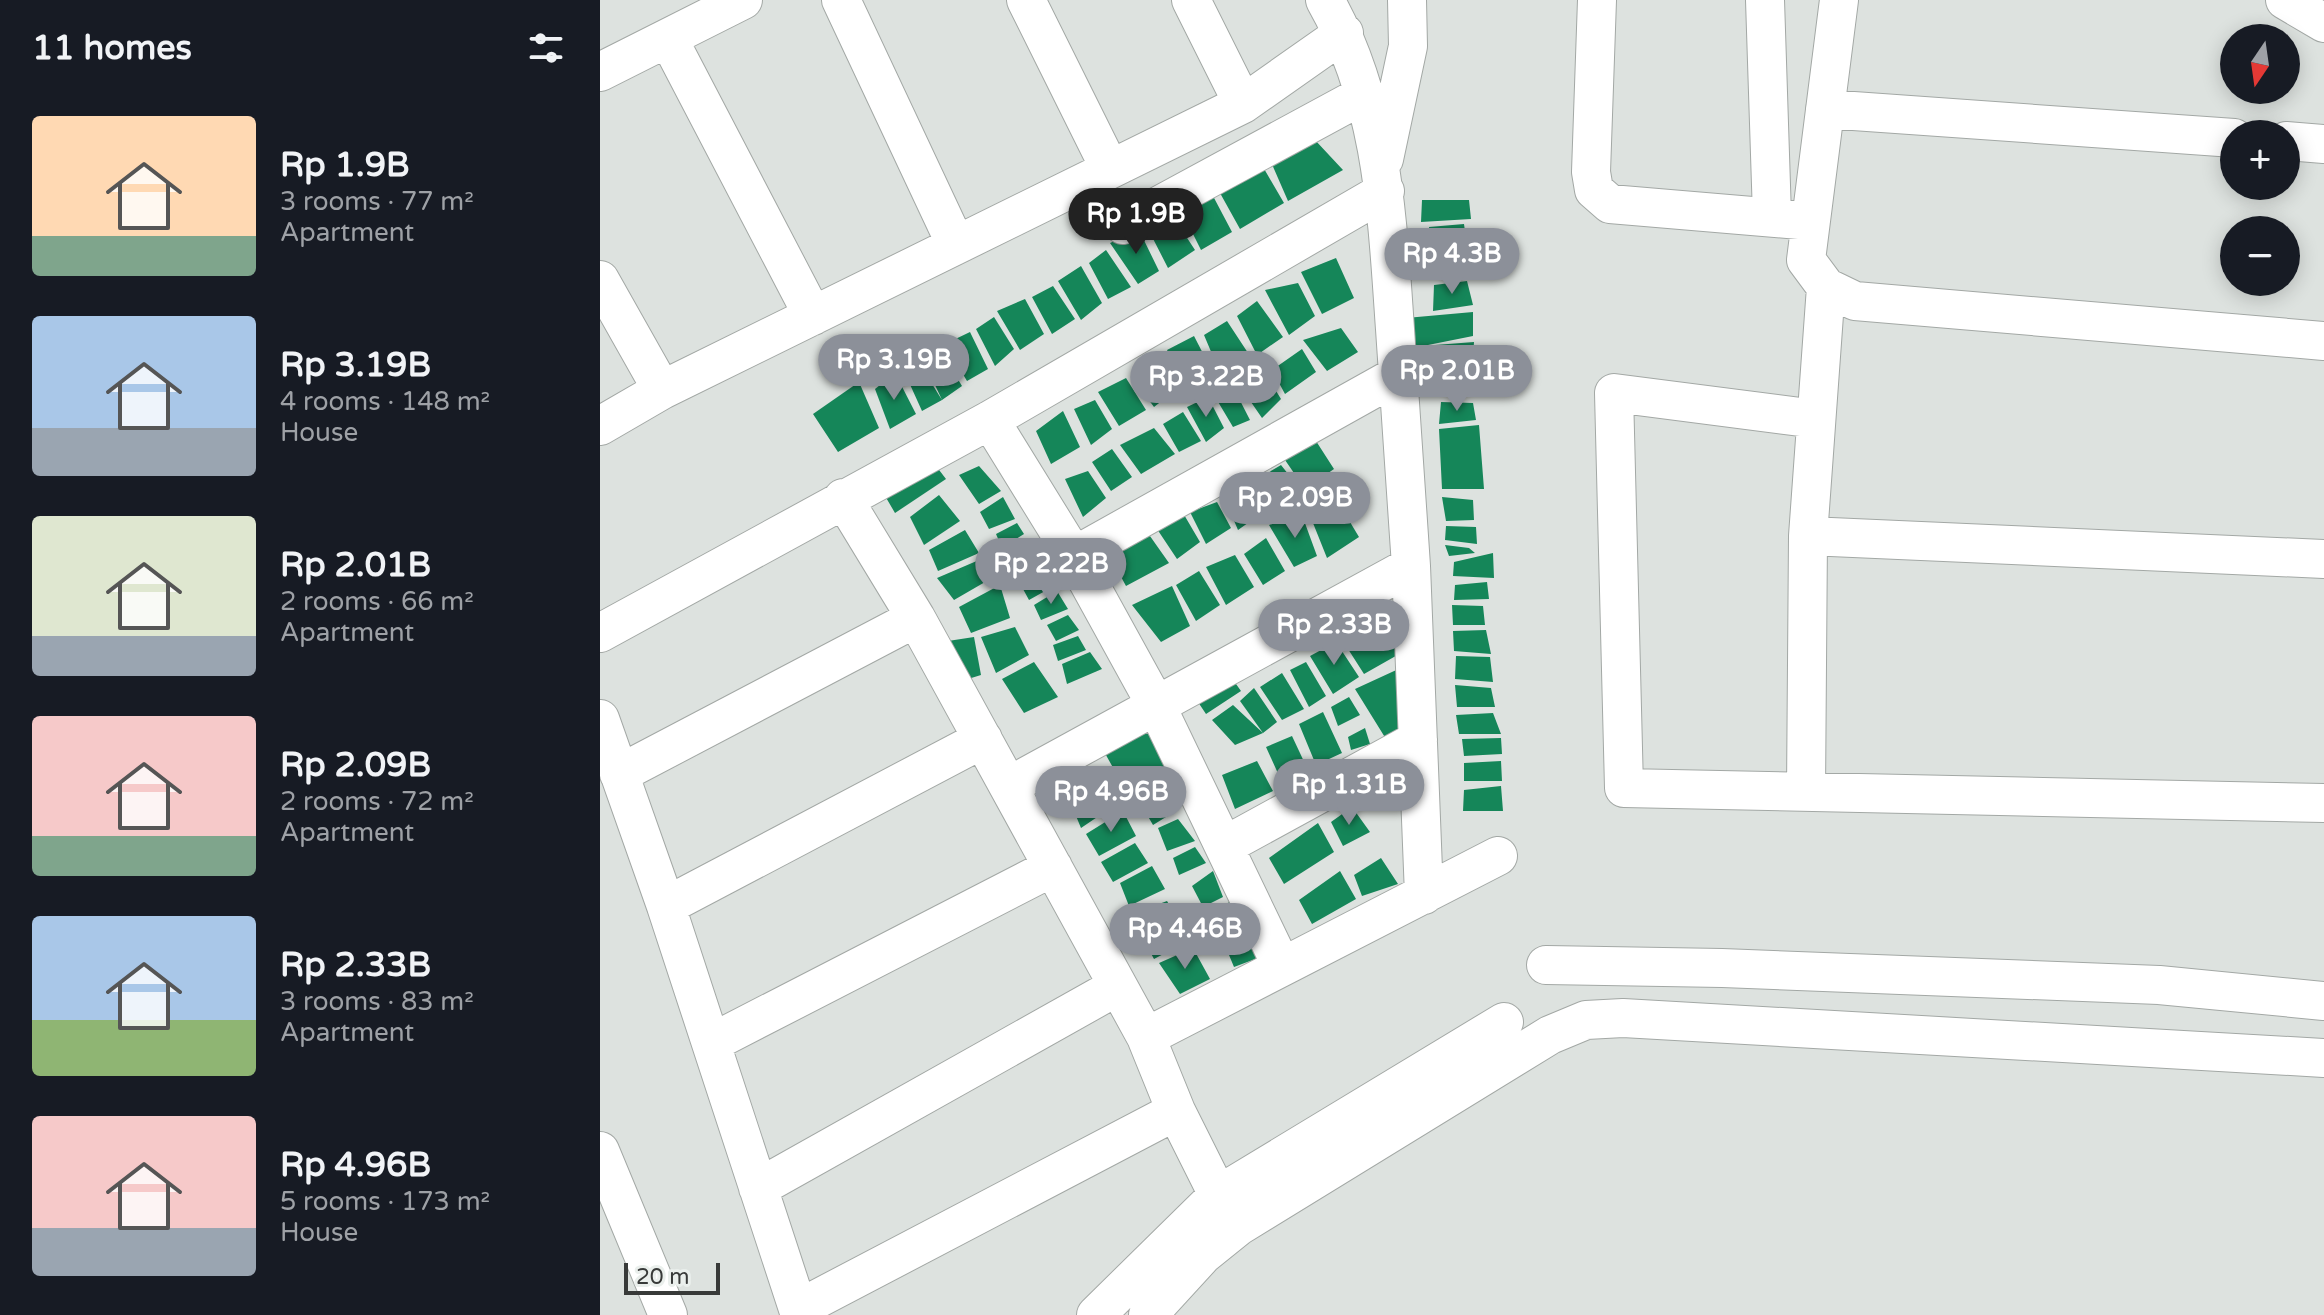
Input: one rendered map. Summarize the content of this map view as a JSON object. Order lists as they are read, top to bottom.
{
  "scale_bar": "20 m",
  "north": "bottom",
  "page": {
    "heading": "11 homes",
    "map_buttons": ["+", "−"],
    "list": [
      {
        "name": "Rp 1.9B",
        "note": "3 rooms · 77 m² · Apartment"
      },
      {
        "name": "Rp 3.19B",
        "note": "4 rooms · 148 m² · House"
      },
      {
        "name": "Rp 2.01B",
        "note": "2 rooms · 66 m² · Apartment"
      },
      {
        "name": "Rp 2.09B",
        "note": "2 rooms · 72 m² · Apartment"
      },
      {
        "name": "Rp 2.33B",
        "note": "3 rooms · 83 m² · Apartment"
      },
      {
        "name": "Rp 4.96B",
        "note": "5 rooms · 173 m² · House"
      }
    ],
    "price": [
      "Rp 1.9B",
      "Rp 4.3B",
      "Rp 3.19B",
      "Rp 2.01B",
      "Rp 3.22B",
      "Rp 2.09B",
      "Rp 2.22B",
      "Rp 2.33B",
      "Rp 1.31B",
      "Rp 4.96B",
      "Rp 4.46B"
    ],
    "scale": "20 m"
  }
}
